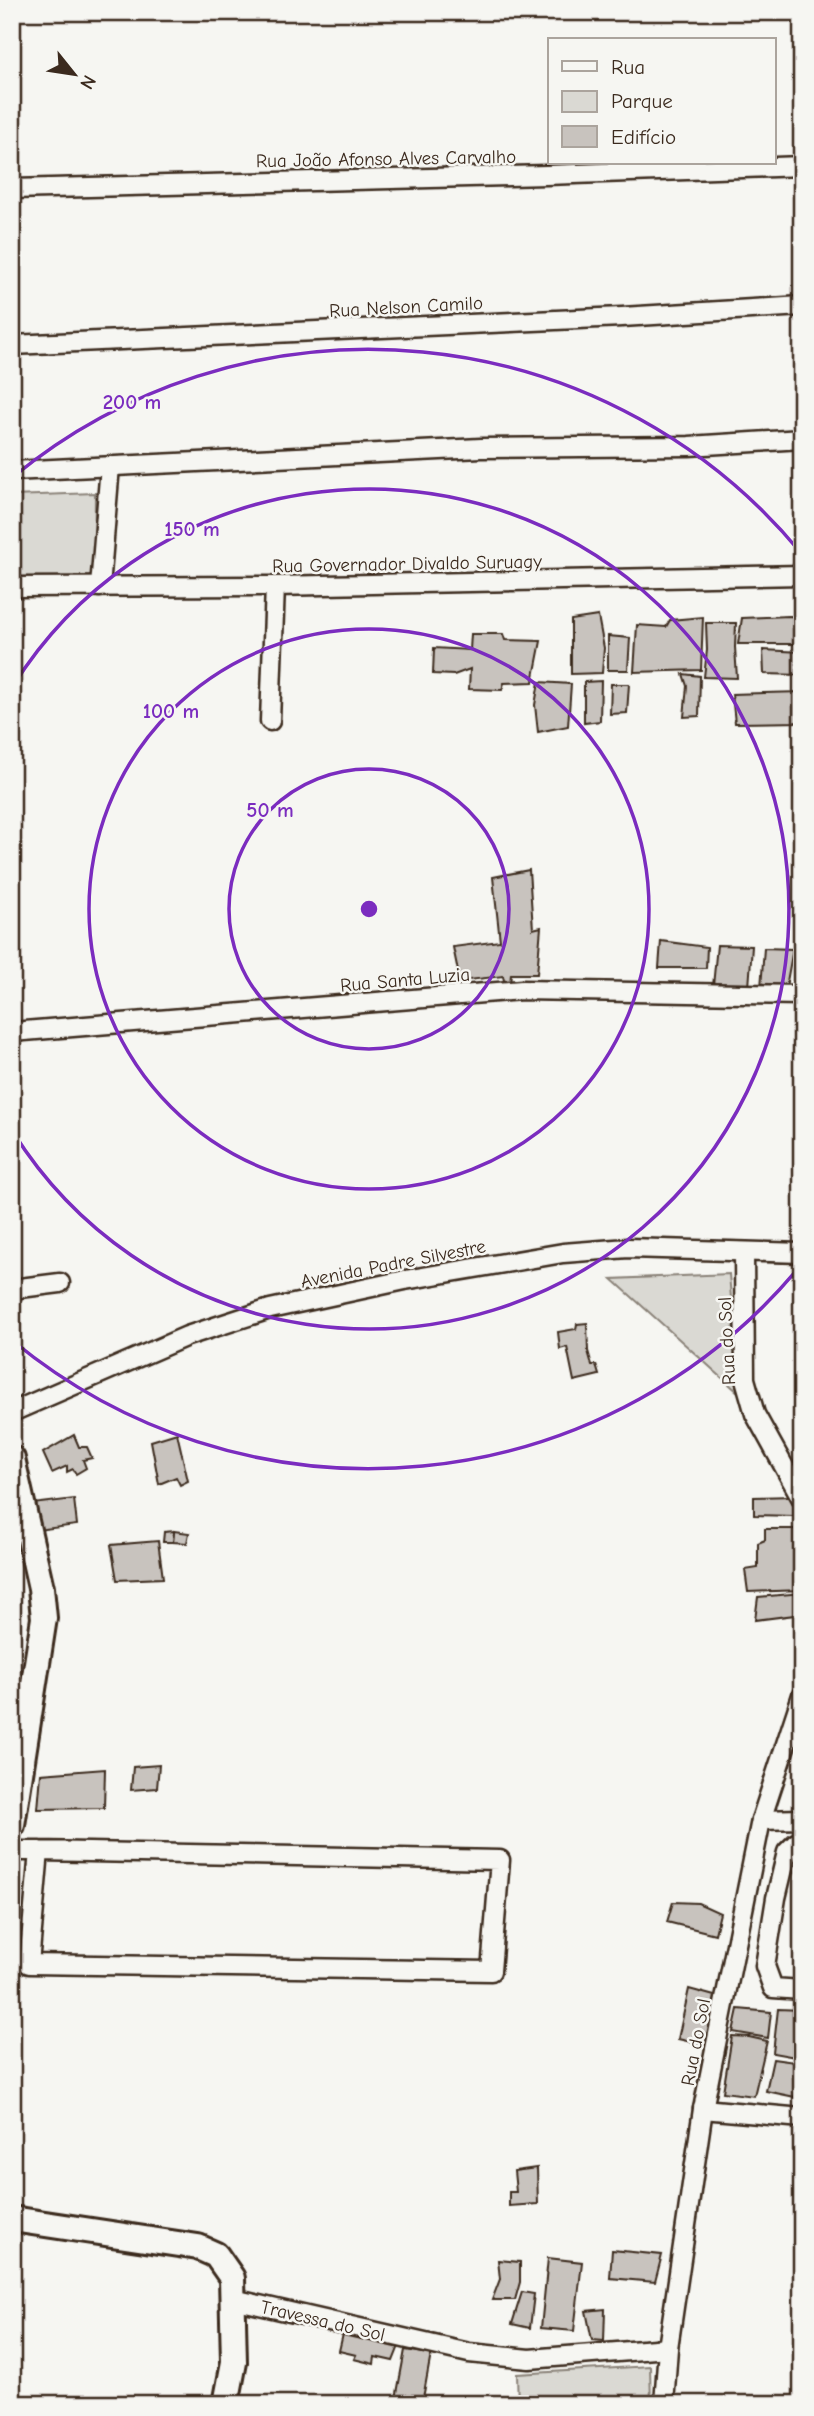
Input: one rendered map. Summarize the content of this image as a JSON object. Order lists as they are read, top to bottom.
{
  "streets": {
    "street": [
      "Rua João Afonso Alves Carvalho",
      "Rua Nelson Camilo",
      "Rua Governador Divaldo Suruagy",
      "Rua Santa Luzia",
      "Avenida Padre Silvestre",
      "Rua do Sol",
      "Travessa do Sol"
    ]
  },
  "crossings": [
    ["Avenida Padre Silvestre", "Rua do Sol"],
    ["Rua do Sol", "Travessa do Sol"]
  ],
  "legend": ["Rua", "Parque", "Edifício"],
  "north": "bottom right",
  "rings": [
    "200 m",
    "150 m",
    "100 m",
    "50 m"
  ]
}
